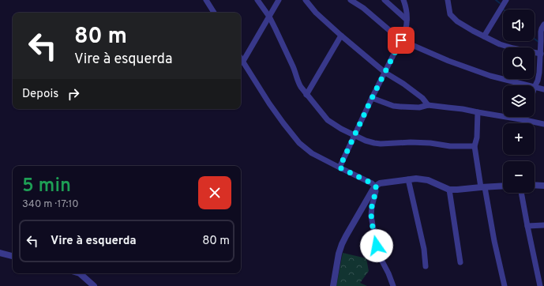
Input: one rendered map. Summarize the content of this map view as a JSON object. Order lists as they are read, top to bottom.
{
  "page": {
    "map_buttons": ["+", "−"],
    "turn": ["80 m", "Vire à esquerda"],
    "then": "Depois",
    "heading": ["5 min", "340 m · 17:10"],
    "list": [
      {
        "name": "Vire à esquerda",
        "value": "80 m"
      }
    ]
  }
}
